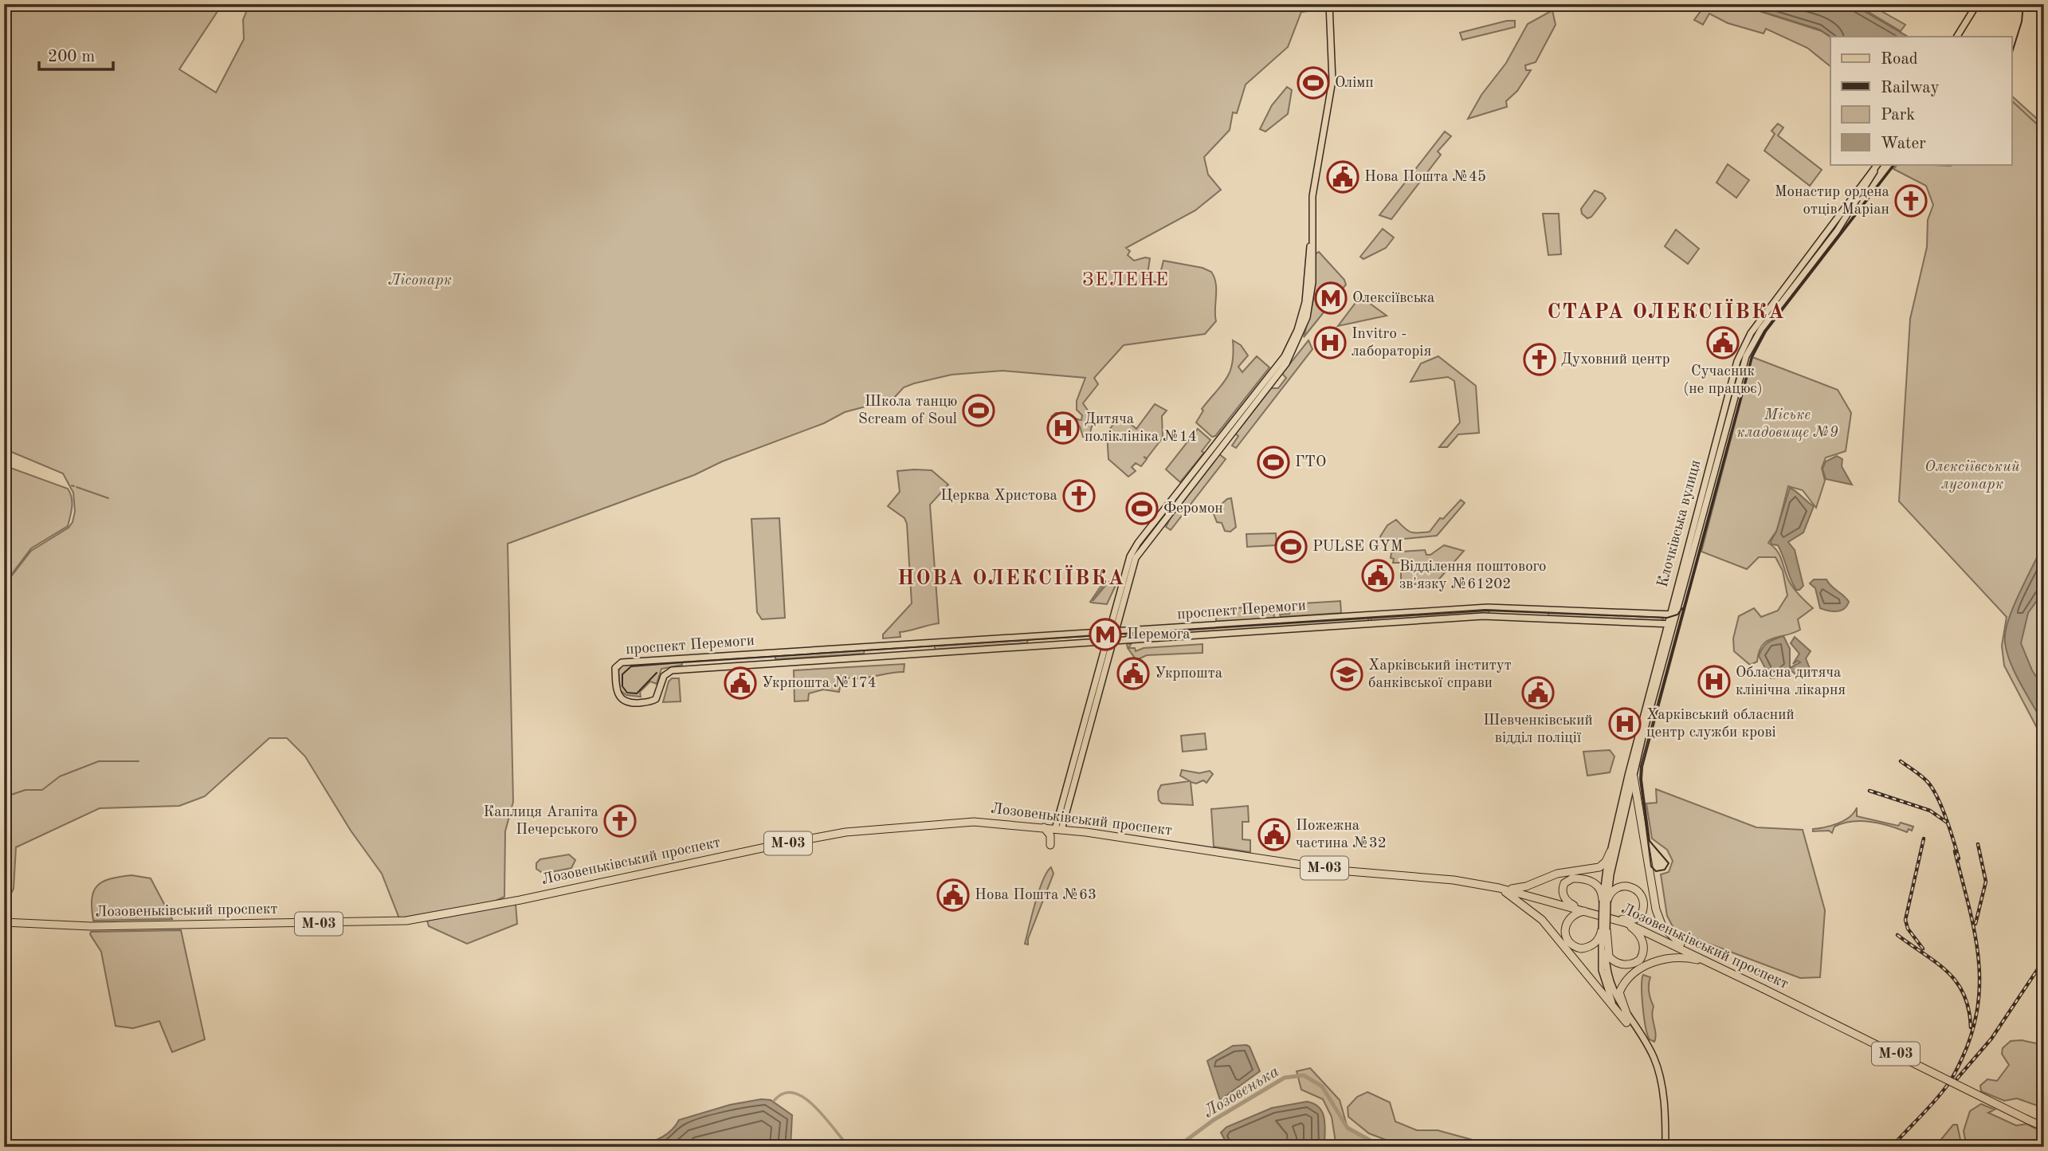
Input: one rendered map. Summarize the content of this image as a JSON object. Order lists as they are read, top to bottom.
{
  "streets": {
    "highway": ["Лозовеньківський проспект", "М-03"],
    "main road": ["Клочківська вулиця", "проспект Перемоги"]
  },
  "crossings": [
    ["Клочківська вулиця", "проспект Перемоги"]
  ],
  "districts": ["ЗЕЛЕНЕ", "СТАРА ОЛЕКСІЇВКА", "НОВА ОЛЕКСІЇВКА"],
  "water": ["Лозовенька"],
  "parks": ["Лісопарк", "Міське кладовище №9", "Олексіївський лугопарк"],
  "places": {
    "sports": [
      "Олімп",
      "Школа танцю Scream of Soul",
      "ГТО",
      "Феромон",
      "PULSE GYM"
    ],
    "public building": [
      "Нова Пошта №45",
      "Сучасник (не працює)",
      "Відділення поштового зв'язку №61202",
      "Укрпошта",
      "Укрпошта №174",
      "Шевченківський відділ поліції",
      "Пожежна частина №32",
      "Нова Пошта №63"
    ],
    "church": [
      "Монастир ордена отців Маріан",
      "Духовний центр",
      "Церква Христова",
      "Каплиця Агапіта Печерського"
    ],
    "metro station": ["Олексіївська", "Перемога"],
    "hospital": [
      "Invitro - лабораторія",
      "Дитяча поліклініка №14",
      "Обласна дитяча клінічна лікарня",
      "Харківський обласний центр служби крові"
    ],
    "school or university": ["Харківський інститут банківської справи"]
  },
  "legend": [
    "Road",
    "Railway",
    "Park",
    "Water"
  ],
  "scale_bar": "200 m"
}
